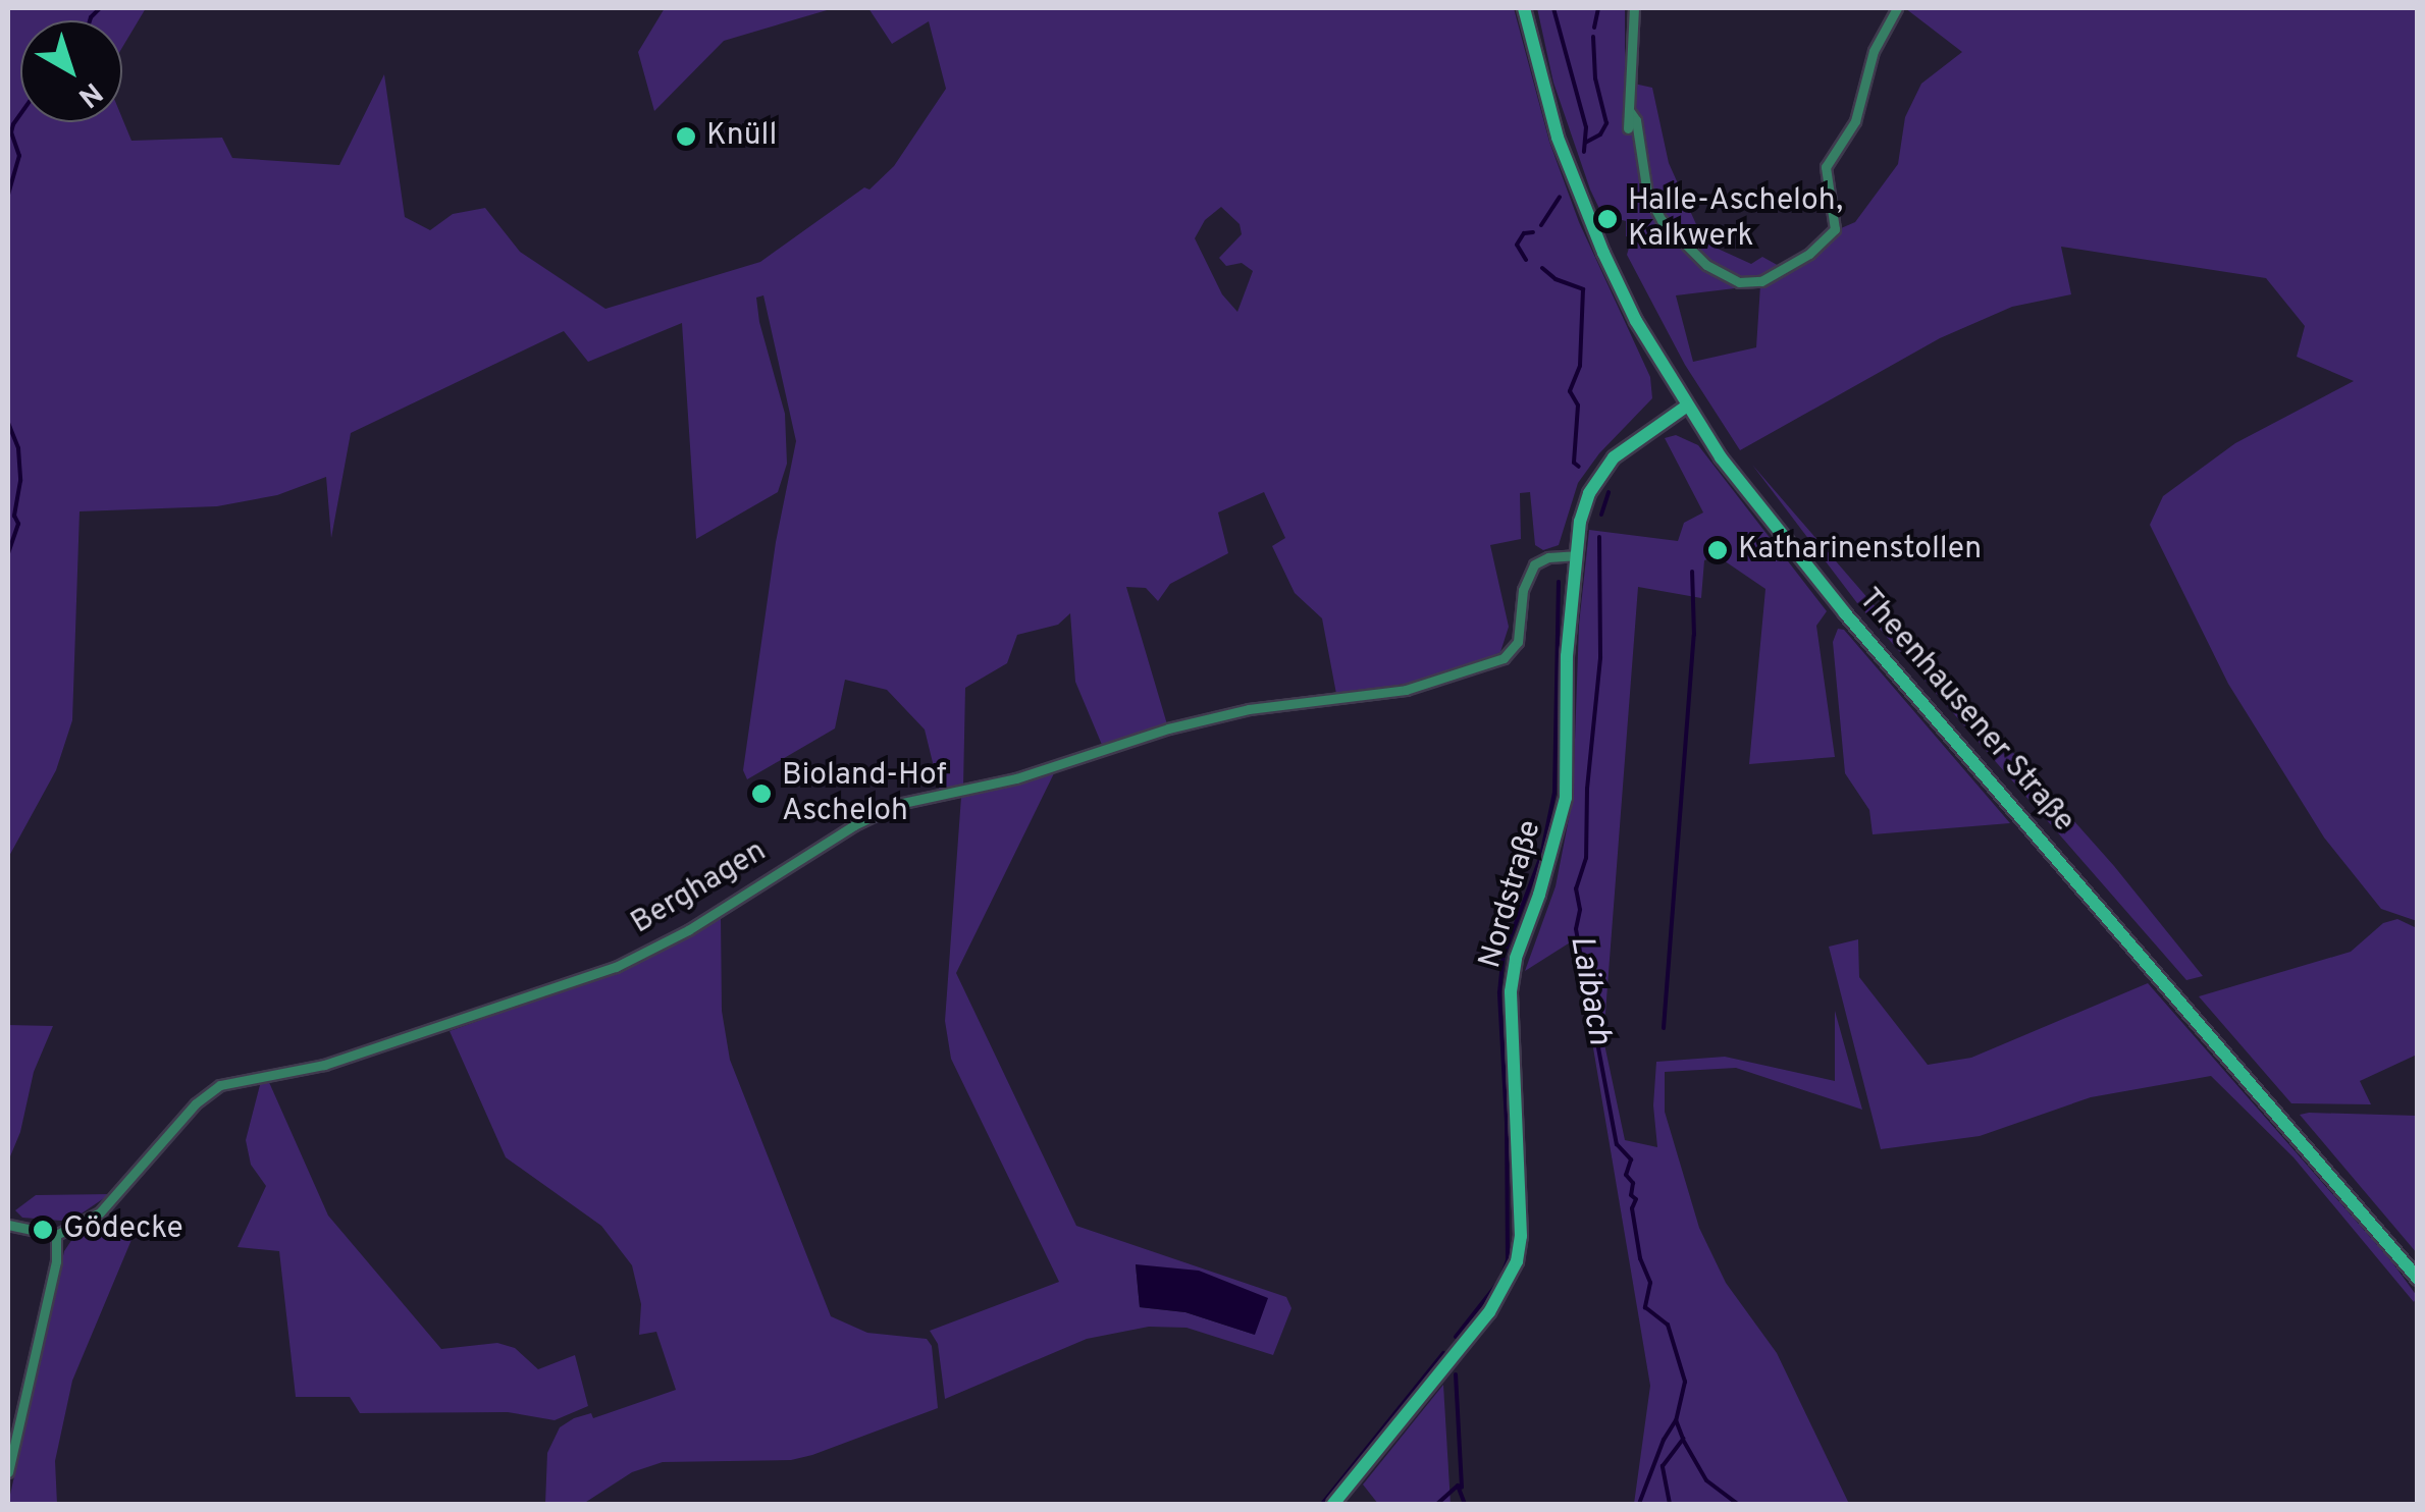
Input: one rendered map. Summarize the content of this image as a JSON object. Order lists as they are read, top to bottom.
{
  "streets": {
    "main road": ["Theenhausener Straße", "Nordstraße"],
    "street": ["Berghagen"]
  },
  "crossings": [
    ["Theenhausener Straße", "Nordstraße"],
    ["Berghagen", "Nordstraße"]
  ],
  "water": ["Laibach"],
  "places": [
    "Knüll",
    "Halle-Ascheloh, Kalkwerk",
    "Katharinenstollen",
    "Bioland-Hof Ascheloh",
    "Gödecke"
  ],
  "north": "bottom right"
}
